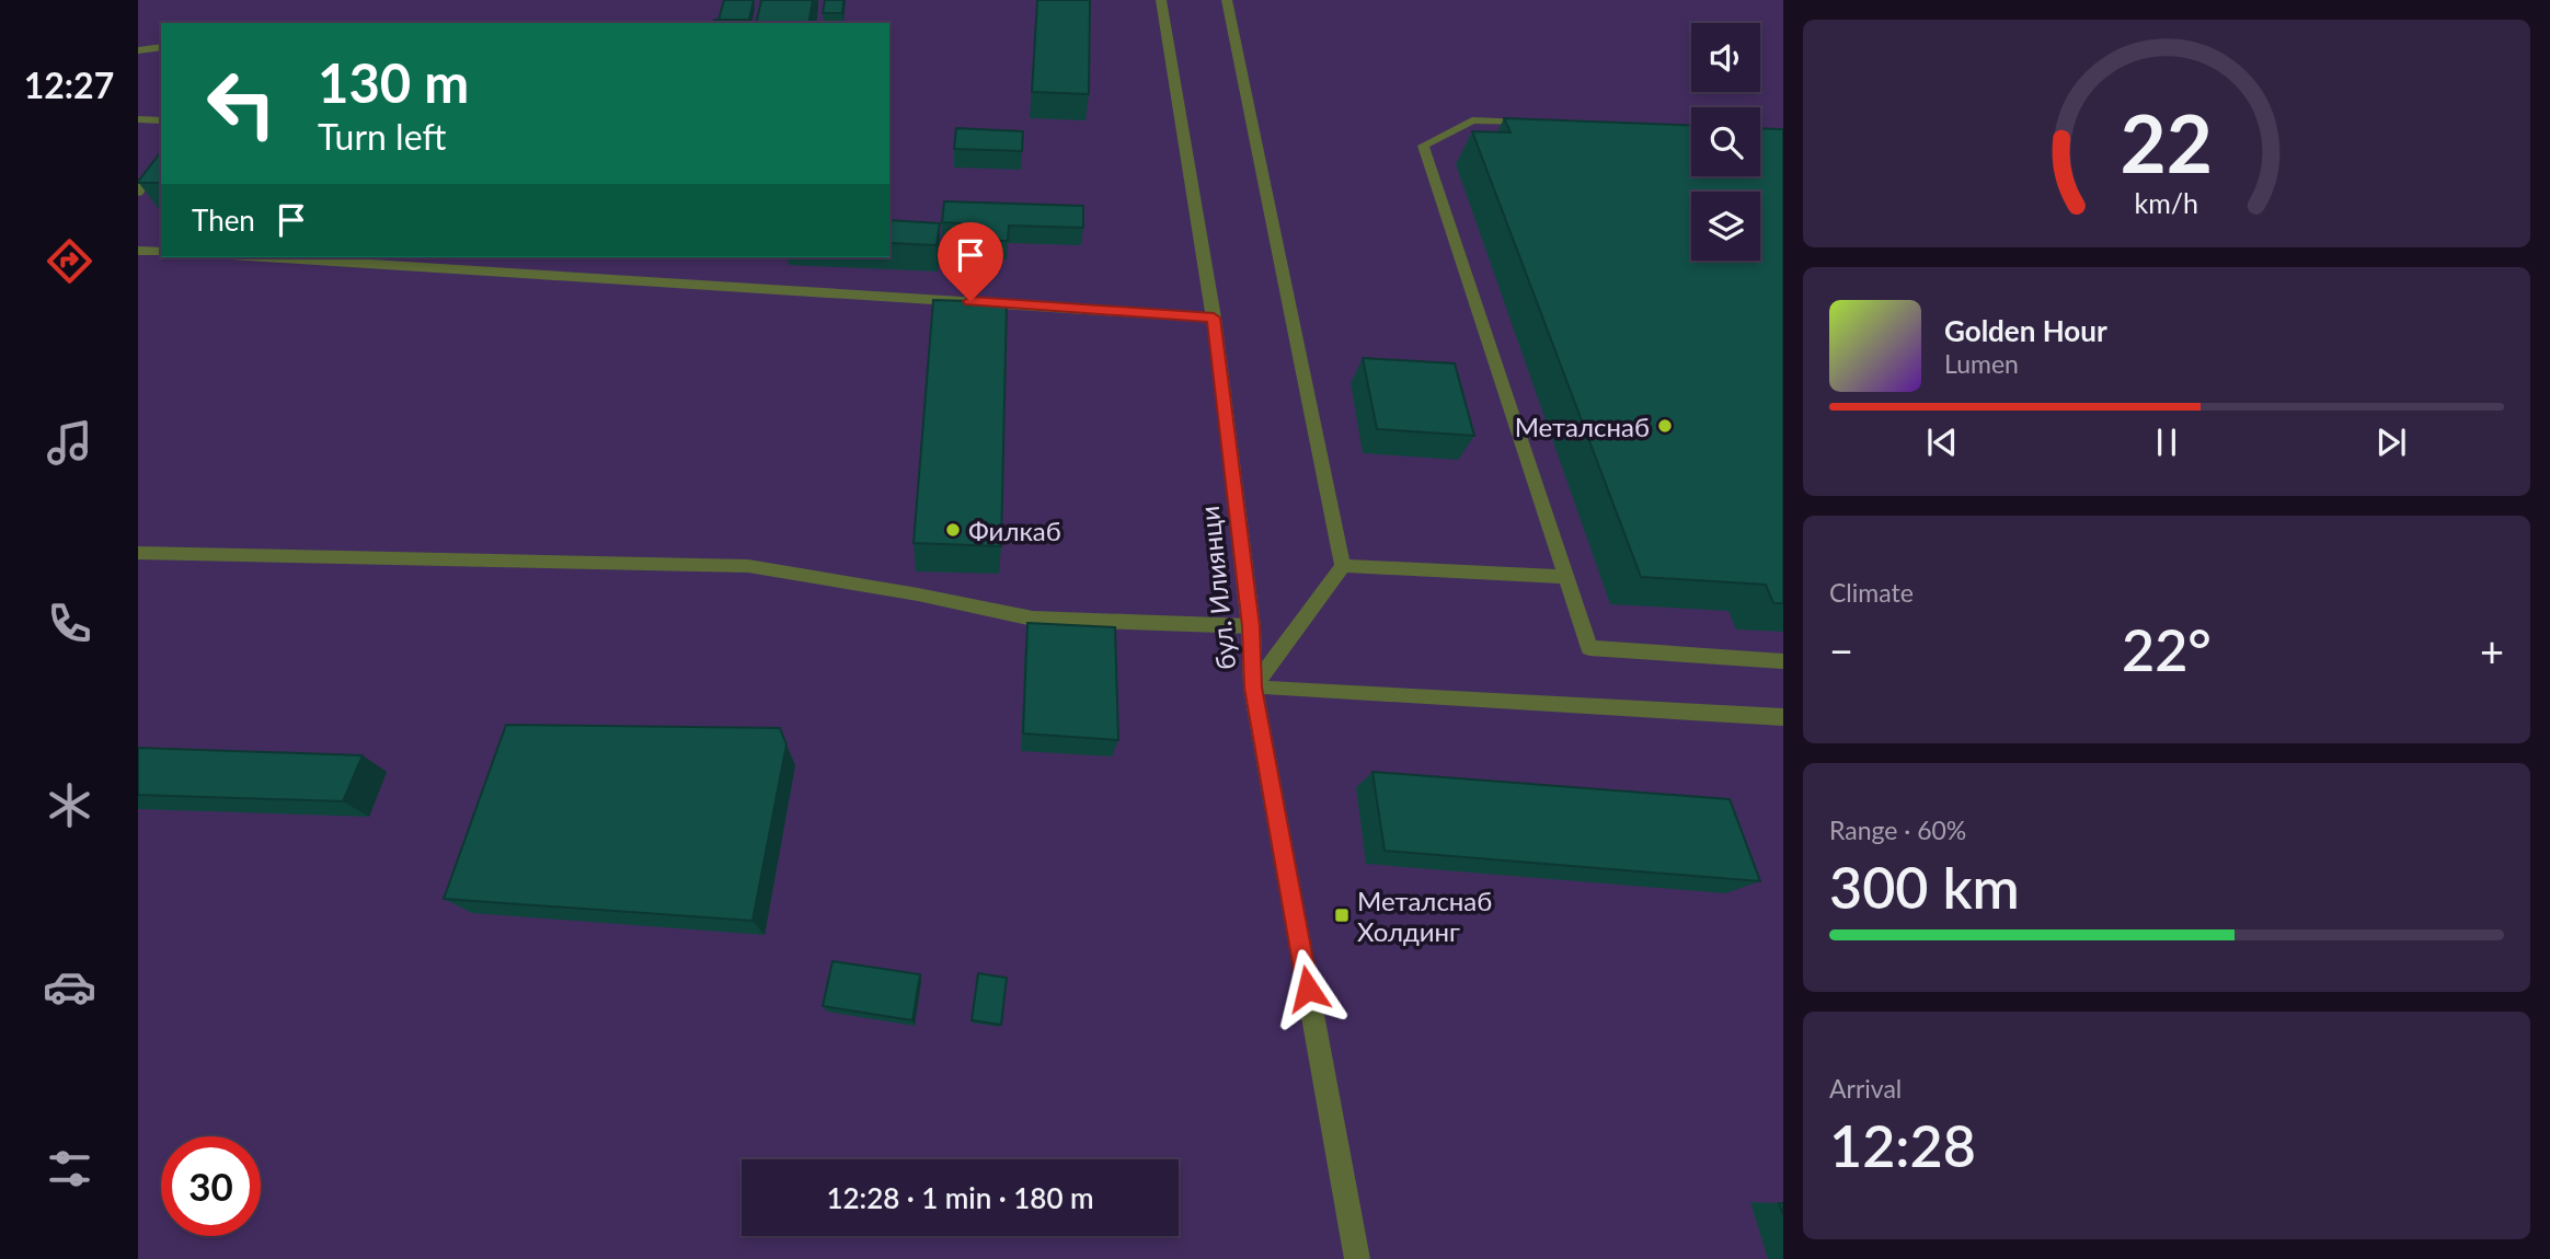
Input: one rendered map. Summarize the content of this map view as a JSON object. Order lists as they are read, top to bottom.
{
  "streets": {
    "street": ["бул. Илиянци"]
  },
  "places": {
    "other": ["Металснаб", "Филкаб"],
    "transit": ["Металснаб Холдинг"]
  },
  "page": {
    "tabs": "12:27",
    "turn": ["130 m", "Turn left"],
    "then": "Then",
    "song": ["Golden Hour", "Lumen"],
    "tile": [
      "Climate",
      ["Range · 60%", "300 km"],
      ["Arrival", "12:28"]
    ],
    "heat": ["−", "22°", "+"],
    "limit": "30",
    "trip": "12:28 · 1 min · 180 m",
    "gauge": ["22", "km/h"]
  }
}
